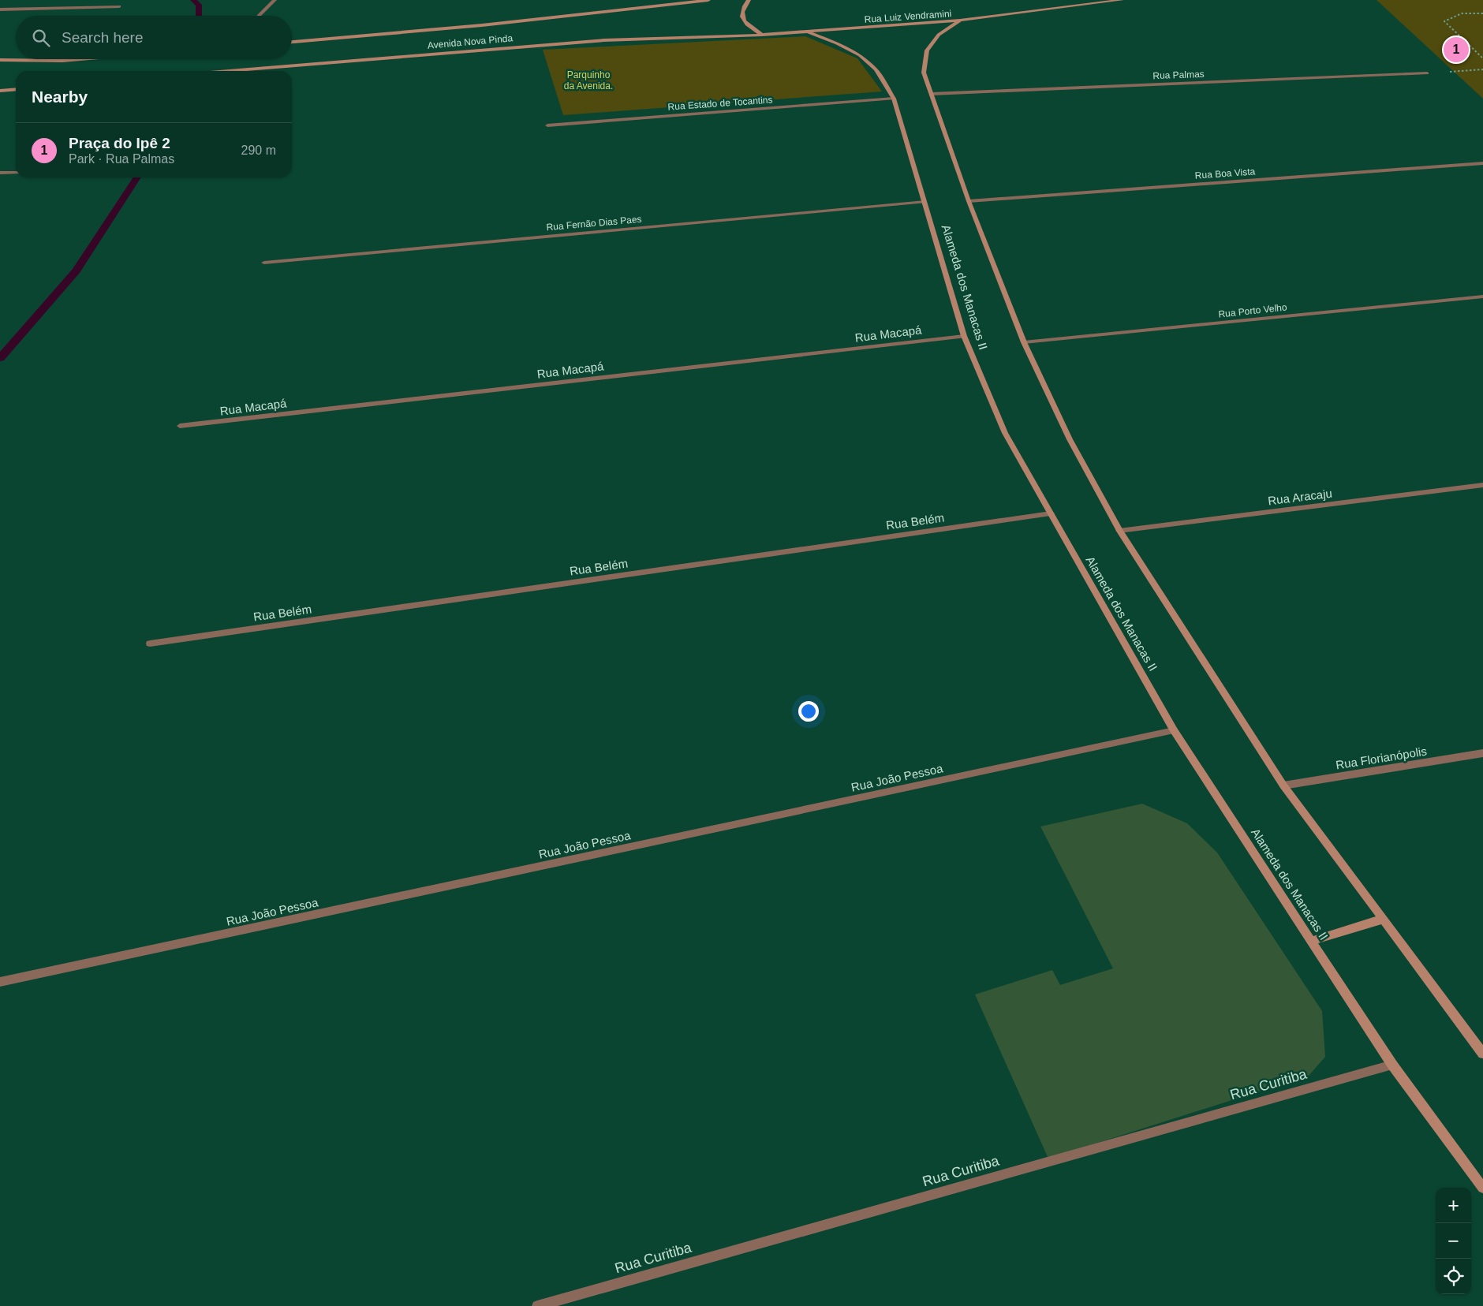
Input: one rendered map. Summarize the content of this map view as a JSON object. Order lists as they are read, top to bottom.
{
  "streets": {
    "street": [
      "Rua Luiz Vendramini",
      "Avenida Nova Pinda",
      "Rua Palmas",
      "Rua Estado de Tocantins",
      "Rua Boa Vista",
      "Rua Fernão Dias Paes",
      "Alameda dos Manacas II",
      "Rua Porto Velho",
      "Rua Macapá",
      "Rua Aracaju",
      "Rua Belém",
      "Rua Florianópolis",
      "Rua João Pessoa",
      "Rua Curitiba"
    ]
  },
  "crossings": [
    ["Rua Luiz Vendramini", "Avenida Nova Pinda"],
    ["Rua Luiz Vendramini", "Alameda dos Manacas II"],
    ["Rua Estado de Tocantins", "Alameda dos Manacas II"],
    ["Rua Fernão Dias Paes", "Alameda dos Manacas II"],
    ["Alameda dos Manacas II", "Rua Macapá"],
    ["Alameda dos Manacas II", "Rua Belém"],
    ["Alameda dos Manacas II", "Rua João Pessoa"],
    ["Alameda dos Manacas II", "Rua Curitiba"]
  ],
  "parks": ["Parquinho da Avenida."],
  "page": {
    "search": "Search here",
    "pins": "1",
    "heading": "Nearby",
    "list": [
      {
        "mark": "1",
        "name": "Praça do Ipê 2",
        "note": "Park · Rua Palmas",
        "value": "290 m"
      }
    ],
    "map_buttons": ["+", "−"]
  }
}
